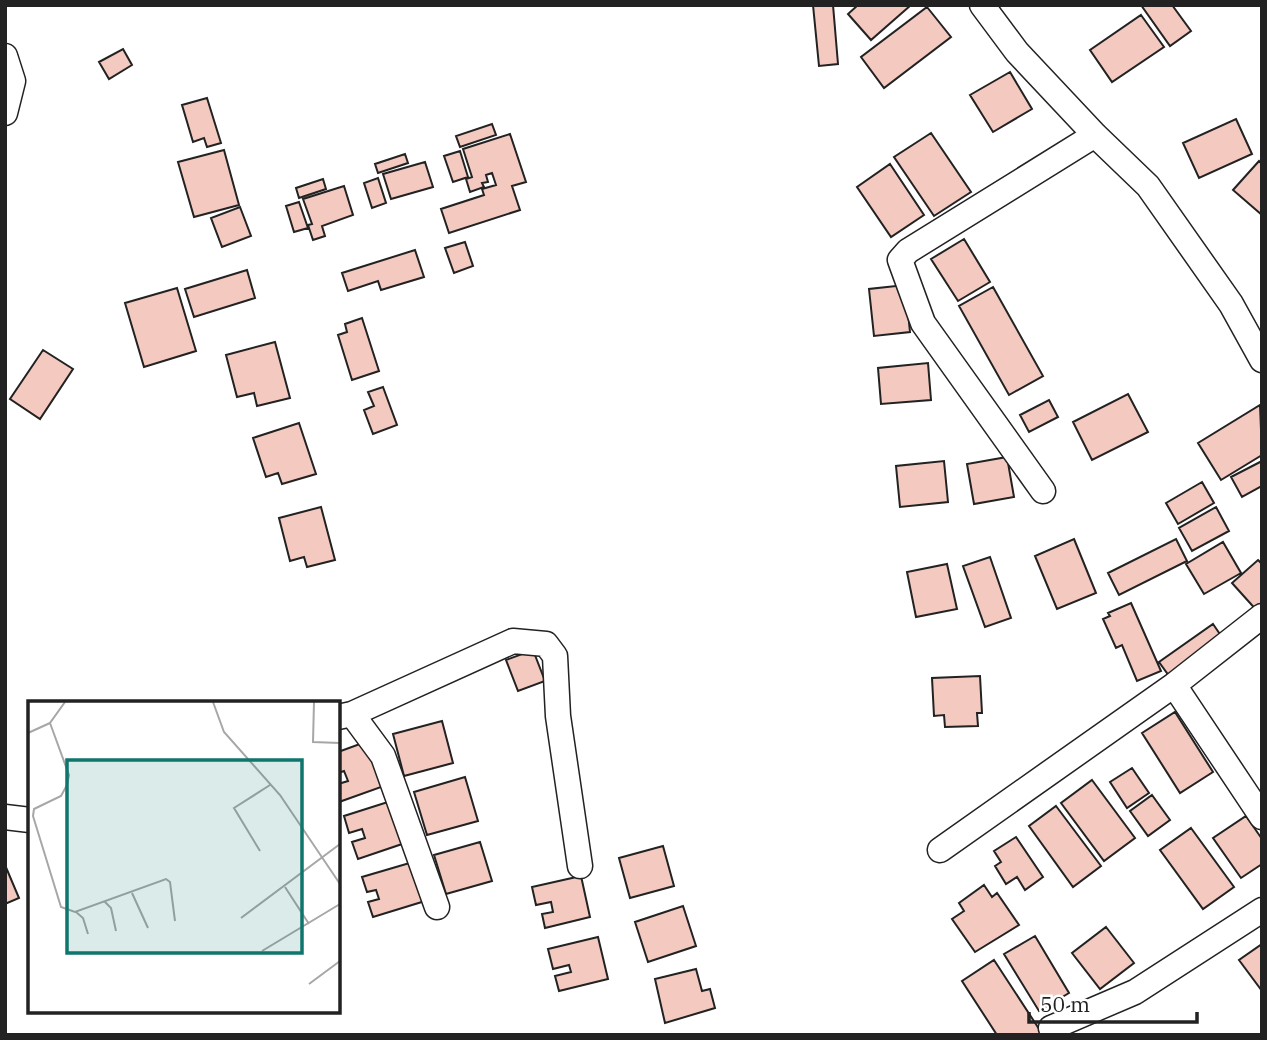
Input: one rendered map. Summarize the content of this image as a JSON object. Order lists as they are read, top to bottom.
{
  "scale_bar": "50 m"
}
